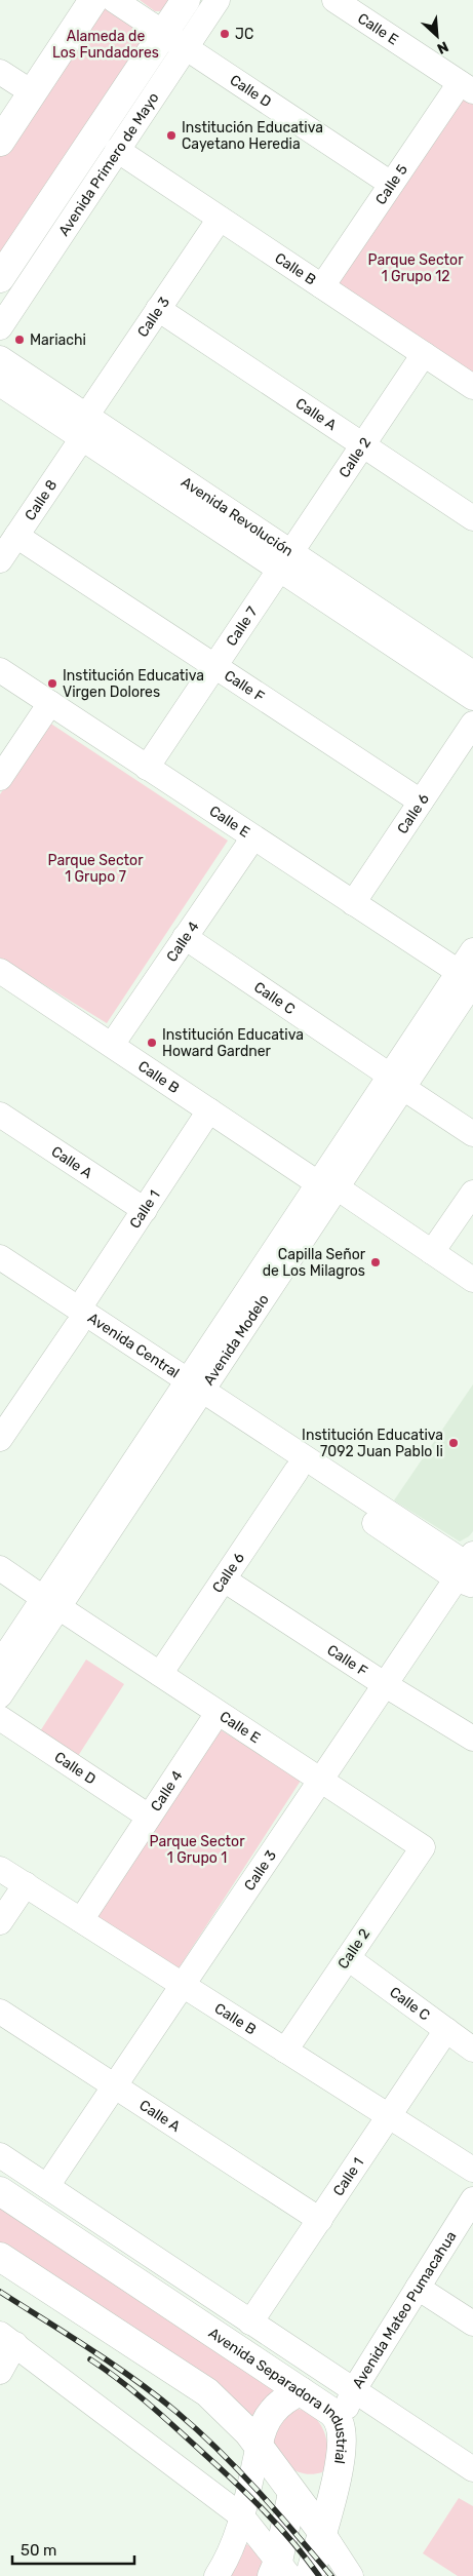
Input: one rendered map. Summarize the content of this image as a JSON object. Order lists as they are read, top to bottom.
{
  "streets": {
    "main road": ["Avenida Primero de Mayo", "Avenida Separadora Industrial"],
    "street": [
      "Calle E",
      "Calle D",
      "Calle 5",
      "Calle B",
      "Calle 3",
      "Calle A",
      "Calle 2",
      "Calle 8",
      "Avenida Revolución",
      "Calle 7",
      "Calle F",
      "Calle 6",
      "Calle 4",
      "Calle C",
      "Calle 1",
      "Avenida Modelo",
      "Avenida Central",
      "Avenida Mateo Pumacahua"
    ]
  },
  "crossings": [
    ["Calle E", "Calle 5"],
    ["Calle E", "Calle 3"],
    ["Calle E", "Calle 2"],
    ["Calle E", "Calle 7"],
    ["Calle E", "Calle 6"],
    ["Calle E", "Calle 4"],
    ["Calle E", "Avenida Modelo"],
    ["Calle D", "Avenida Primero de Mayo"],
    ["Calle D", "Calle 5"],
    ["Calle D", "Calle 4"],
    ["Avenida Primero de Mayo", "Calle B"],
    ["Calle 5", "Calle B"],
    ["Calle B", "Calle 3"],
    ["Calle B", "Calle 2"],
    ["Calle B", "Calle 4"],
    ["Calle B", "Calle 1"],
    ["Calle B", "Avenida Modelo"],
    ["Calle 3", "Calle A"],
    ["Calle 3", "Calle 8"],
    ["Calle 3", "Avenida Revolución"],
    ["Calle 3", "Calle F"],
    ["Calle 3", "Avenida Central"],
    ["Calle 3", "Avenida Separadora Industrial"],
    ["Calle A", "Calle 2"],
    ["Calle A", "Calle 1"],
    ["Calle 2", "Avenida Revolución"],
    ["Calle 2", "Calle 7"],
    ["Calle 2", "Calle C"],
    ["Calle 8", "Avenida Revolución"],
    ["Calle 8", "Calle F"],
    ["Avenida Revolución", "Calle 7"],
    ["Calle 7", "Calle F"],
    ["Calle F", "Calle 6"],
    ["Calle 6", "Avenida Central"],
    ["Calle 4", "Calle C"],
    ["Calle C", "Calle 1"],
    ["Calle C", "Avenida Modelo"],
    ["Calle 1", "Avenida Central"],
    ["Calle 1", "Avenida Separadora Industrial"],
    ["Avenida Modelo", "Avenida Central"],
    ["Avenida Mateo Pumacahua", "Avenida Separadora Industrial"]
  ],
  "parks": [
    "Alameda de Los Fundadores",
    "Parque Sector 1 Grupo 12",
    "Parque Sector 1 Grupo 7",
    "Parque Sector 1 Grupo 1"
  ],
  "places": [
    "JC",
    "Institución Educativa Cayetano Heredia",
    "Mariachi",
    "Institución Educativa Virgen Dolores",
    "Institución Educativa Howard Gardner",
    "Capilla Señor de Los Milagros",
    "Institución Educativa 7092 Juan Pablo Ii"
  ],
  "scale_bar": "50 m",
  "north": "bottom right"
}
